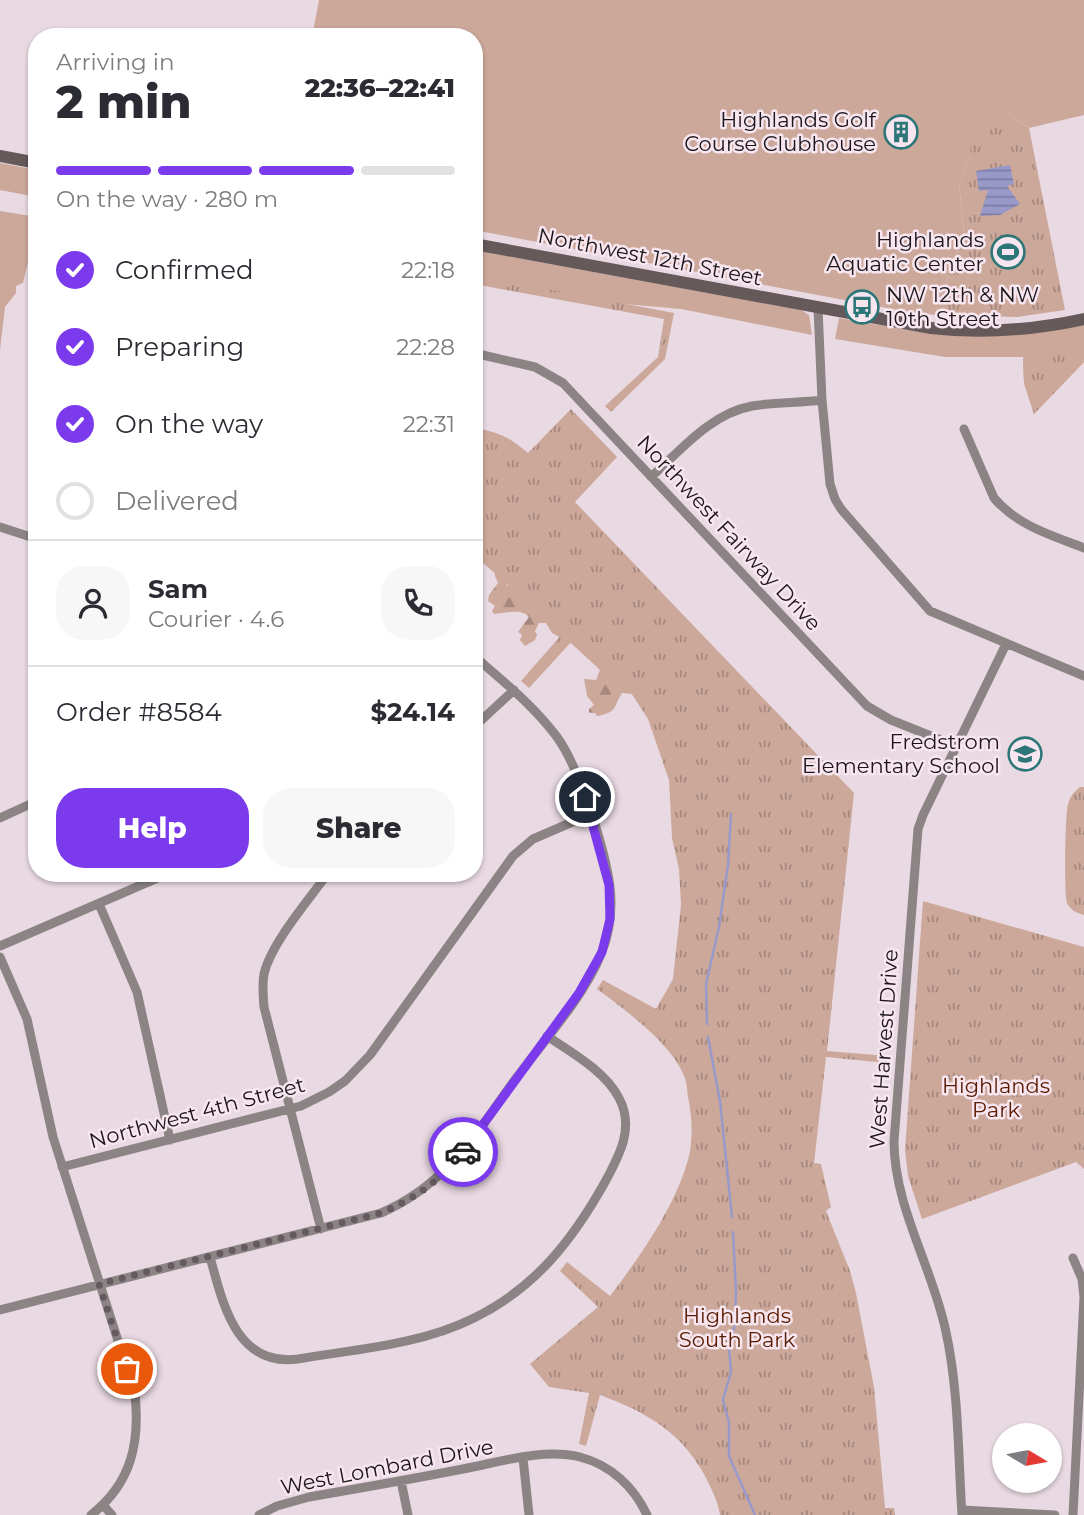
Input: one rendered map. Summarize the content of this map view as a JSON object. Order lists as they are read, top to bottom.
{
  "streets": {
    "main road": ["Northwest 12th Street"],
    "street": [
      "Northwest Fairway Drive",
      "West Harvest Drive",
      "Northwest 4th Street",
      "West Lombard Drive"
    ]
  },
  "crossings": [
    ["Northwest Fairway Drive", "West Harvest Drive"]
  ],
  "parks": ["Highlands Park", "Highlands South Park"],
  "places": {
    "building": ["Highlands Golf Course Clubhouse"],
    "sports": ["Highlands Aquatic Center"],
    "bus stop": ["NW 12th & NW 10th Street"],
    "school or university": ["Fredstrom Elementary School"]
  },
  "north": "right",
  "page": {
    "heading": ["2 min", "Arriving in", "22:36–22:41"],
    "panel": [
      "Sam",
      "Courier · 4.6",
      "Order #8584",
      "$24.14"
    ],
    "bar": "On the way · 280 m",
    "list": [
      ["Confirmed", "22:18"],
      ["Preparing", "22:28"],
      ["On the way", "22:31"],
      "Delivered"
    ],
    "buttons": ["Help", "Share"]
  }
}
